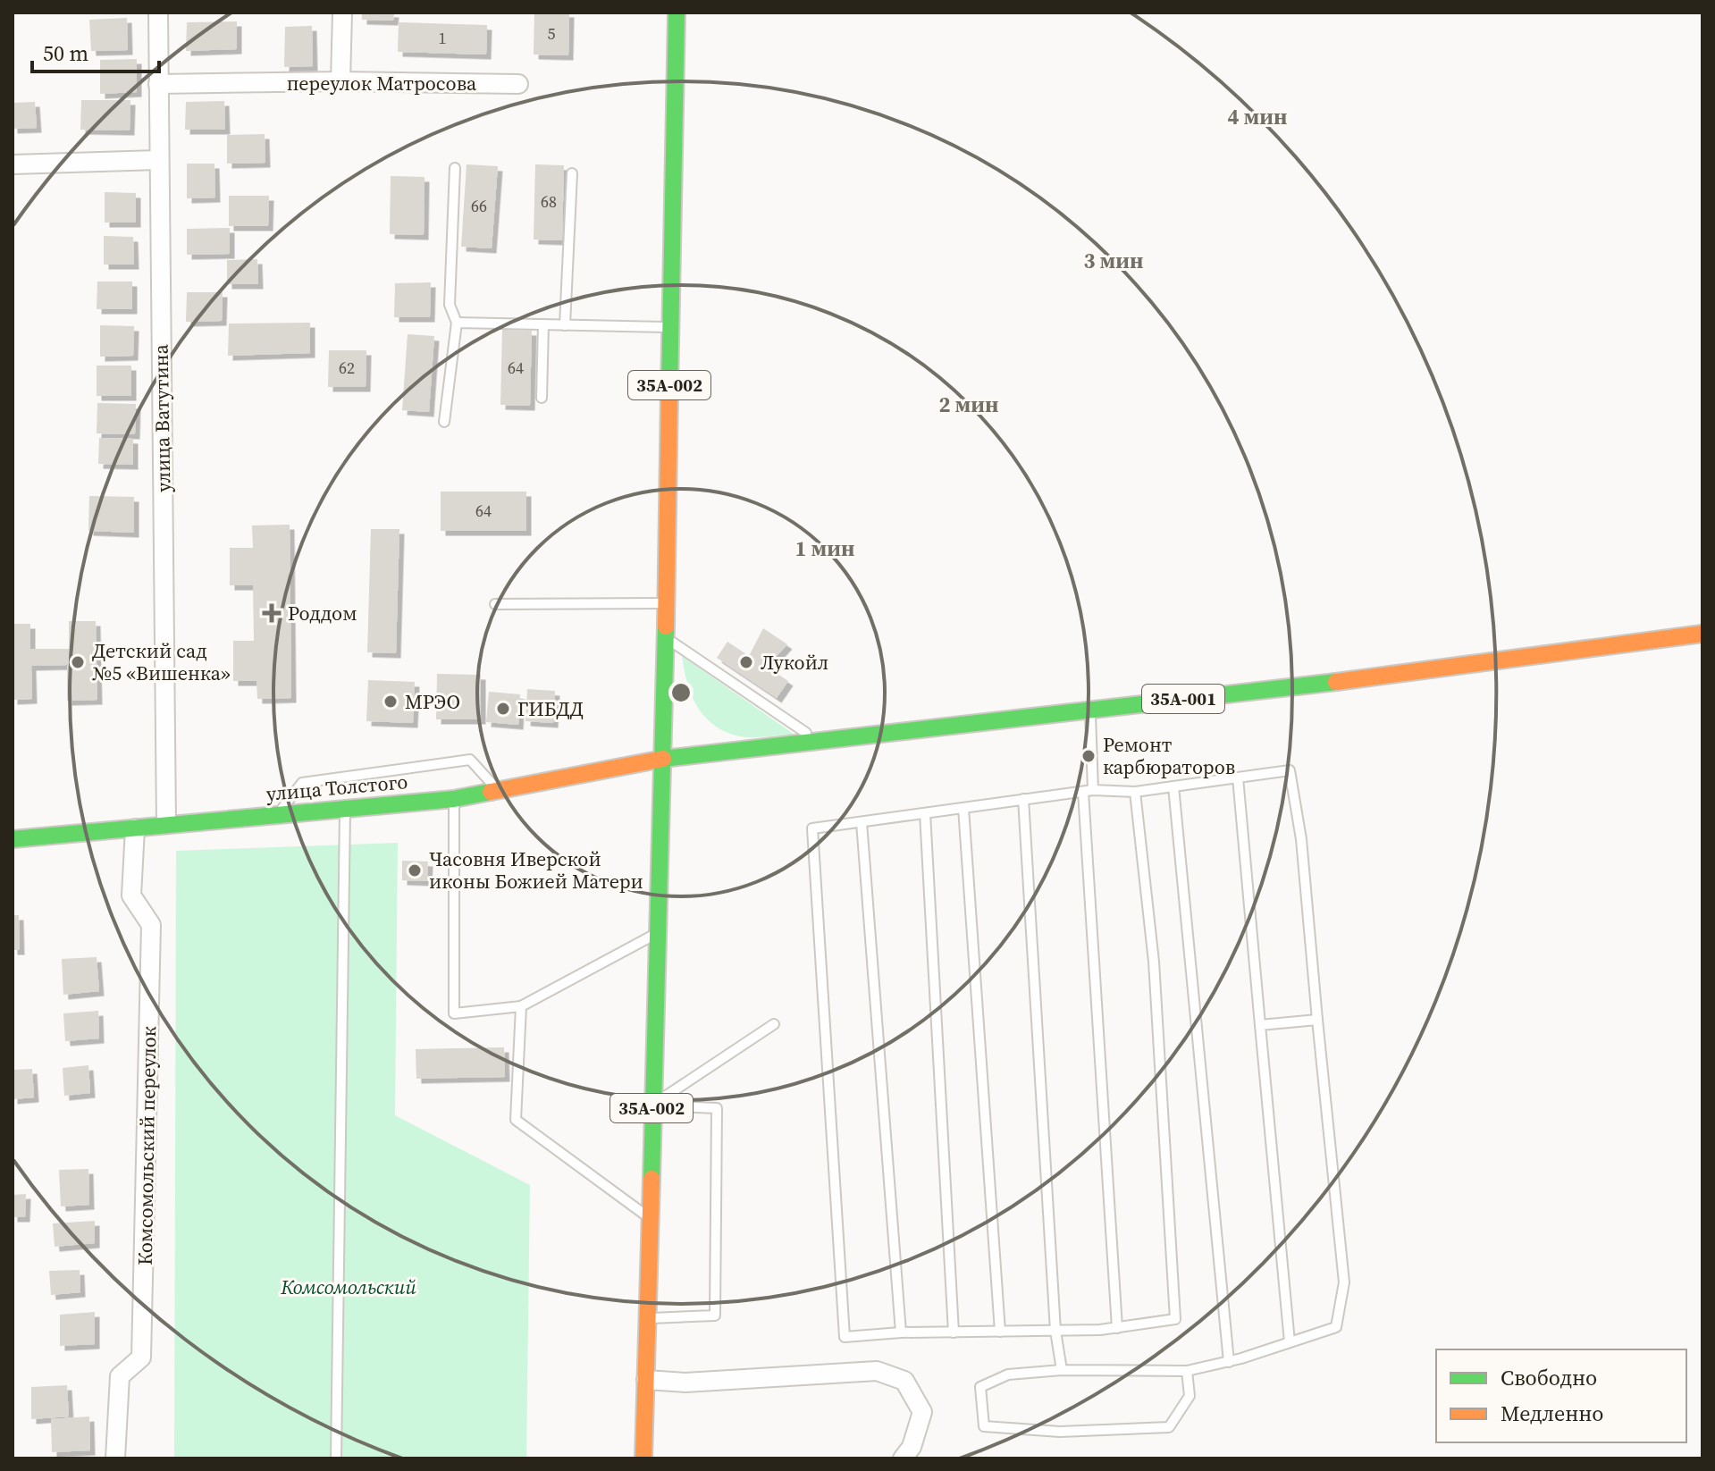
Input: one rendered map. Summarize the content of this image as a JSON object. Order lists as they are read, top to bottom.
{
  "streets": {
    "main road": ["35А-002", "35А-001", "улица Толстого"],
    "street": ["переулок Матросова", "улица Ватутина", "Комсомольский переулок"]
  },
  "crossings": [
    ["переулок Матросова", "улица Ватутина"],
    ["35А-002", "35А-001"],
    ["35А-002", "улица Толстого"],
    ["улица Ватутина", "улица Толстого"],
    ["35А-001", "улица Толстого"],
    ["улица Толстого", "Комсомольский переулок"]
  ],
  "parks": ["Комсомольский"],
  "places": {
    "health": ["Роддом"],
    "other": [
      "Детский сад №5 «Вишенка»",
      "Лукойл",
      "МРЭО",
      "ГИБДД",
      "Ремонт карбюраторов",
      "Часовня Иверской иконы Божией Матери"
    ]
  },
  "house_numbers": [
    "5",
    "1",
    "68",
    "66",
    "62",
    "64",
    "64"
  ],
  "legend": ["Свободно", "Медленно"],
  "scale_bar": "50 m",
  "rings": [
    "4 мин",
    "3 мин",
    "2 мин",
    "1 мин"
  ]
}
